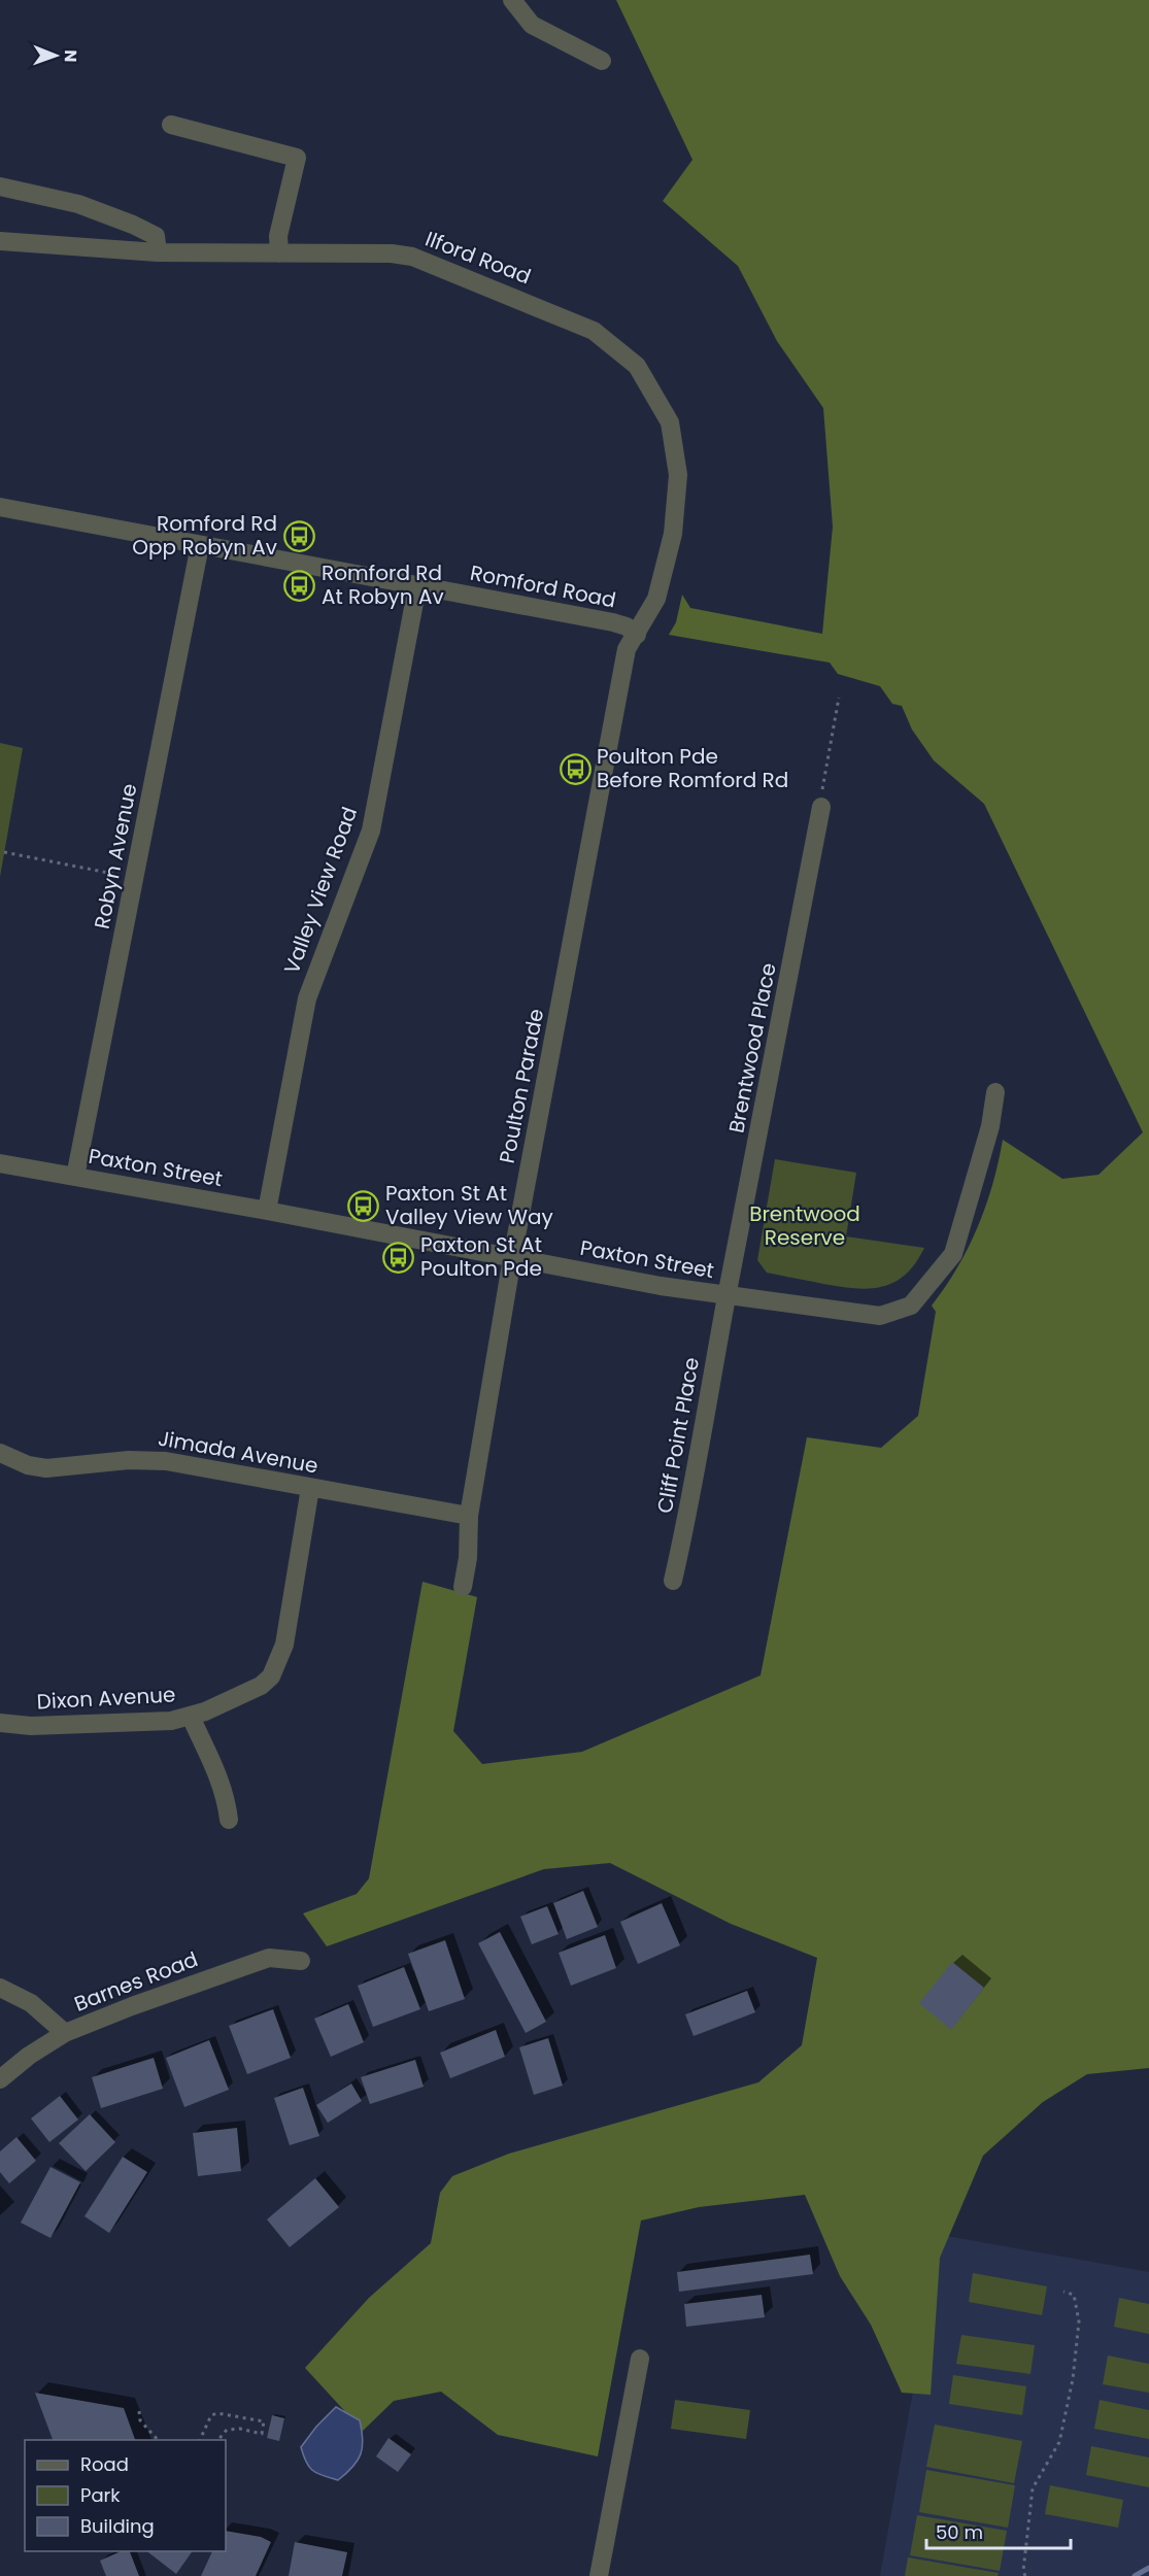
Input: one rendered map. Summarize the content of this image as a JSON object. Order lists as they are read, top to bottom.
{
  "streets": {
    "street": [
      "Ilford Road",
      "Romford Road",
      "Robyn Avenue",
      "Valley View Road",
      "Brentwood Place",
      "Poulton Parade",
      "Paxton Street",
      "Cliff Point Place",
      "Jimada Avenue",
      "Dixon Avenue",
      "Barnes Road"
    ]
  },
  "crossings": [
    ["Ilford Road", "Romford Road"],
    ["Ilford Road", "Poulton Parade"],
    ["Romford Road", "Robyn Avenue"],
    ["Romford Road", "Valley View Road"],
    ["Romford Road", "Poulton Parade"],
    ["Robyn Avenue", "Paxton Street"],
    ["Valley View Road", "Paxton Street"],
    ["Brentwood Place", "Paxton Street"],
    ["Brentwood Place", "Cliff Point Place"],
    ["Poulton Parade", "Paxton Street"],
    ["Poulton Parade", "Jimada Avenue"],
    ["Paxton Street", "Cliff Point Place"],
    ["Jimada Avenue", "Dixon Avenue"]
  ],
  "parks": ["Brentwood Reserve"],
  "places": {
    "bus stop": [
      "Romford Rd Opp Robyn Av",
      "Romford Rd At Robyn Av",
      "Poulton Pde Before Romford Rd",
      "Paxton St At Valley View Way",
      "Paxton St At Poulton Pde"
    ]
  },
  "legend": ["Road", "Park", "Building"],
  "scale_bar": "50 m",
  "north": "right"
}
